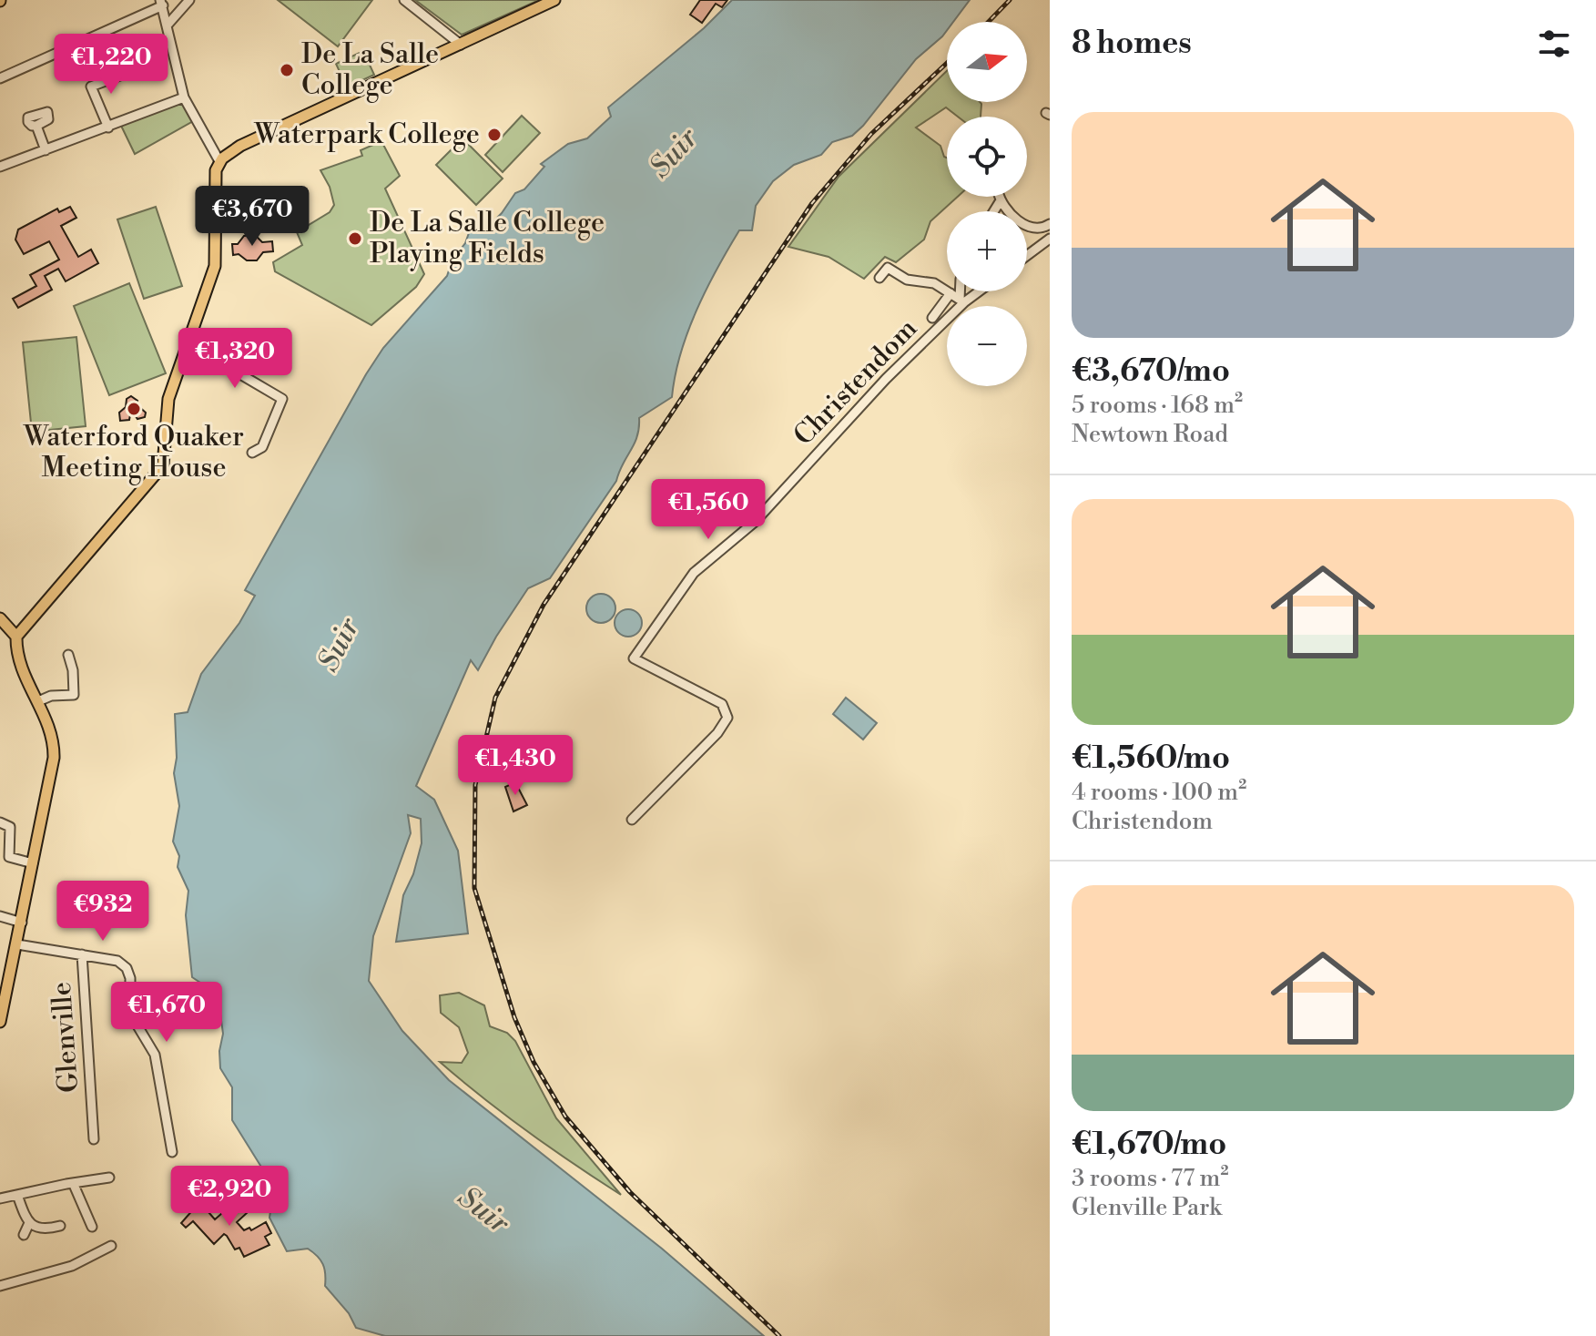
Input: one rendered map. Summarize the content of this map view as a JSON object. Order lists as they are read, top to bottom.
{
  "streets": {
    "street": ["Christendom", "Glenville"]
  },
  "water": ["Suir"],
  "places": [
    "De La Salle College",
    "Waterpark College",
    "De La Salle College Playing Fields",
    "Waterford Quaker Meeting House"
  ],
  "north": "right",
  "page": {
    "heading": "8 homes",
    "map_buttons": ["+", "−"],
    "price": [
      "€1,220",
      "€3,670",
      "€1,320",
      "€1,560",
      "€1,430",
      "€932",
      "€1,670",
      "€2,920"
    ],
    "list": [
      {
        "name": "€3,670/mo",
        "note": "5 rooms · 168 m² · Newtown Road"
      },
      {
        "name": "€1,560/mo",
        "note": "4 rooms · 100 m² · Christendom"
      },
      {
        "name": "€1,670/mo",
        "note": "3 rooms · 77 m² · Glenville Park"
      }
    ]
  }
}
